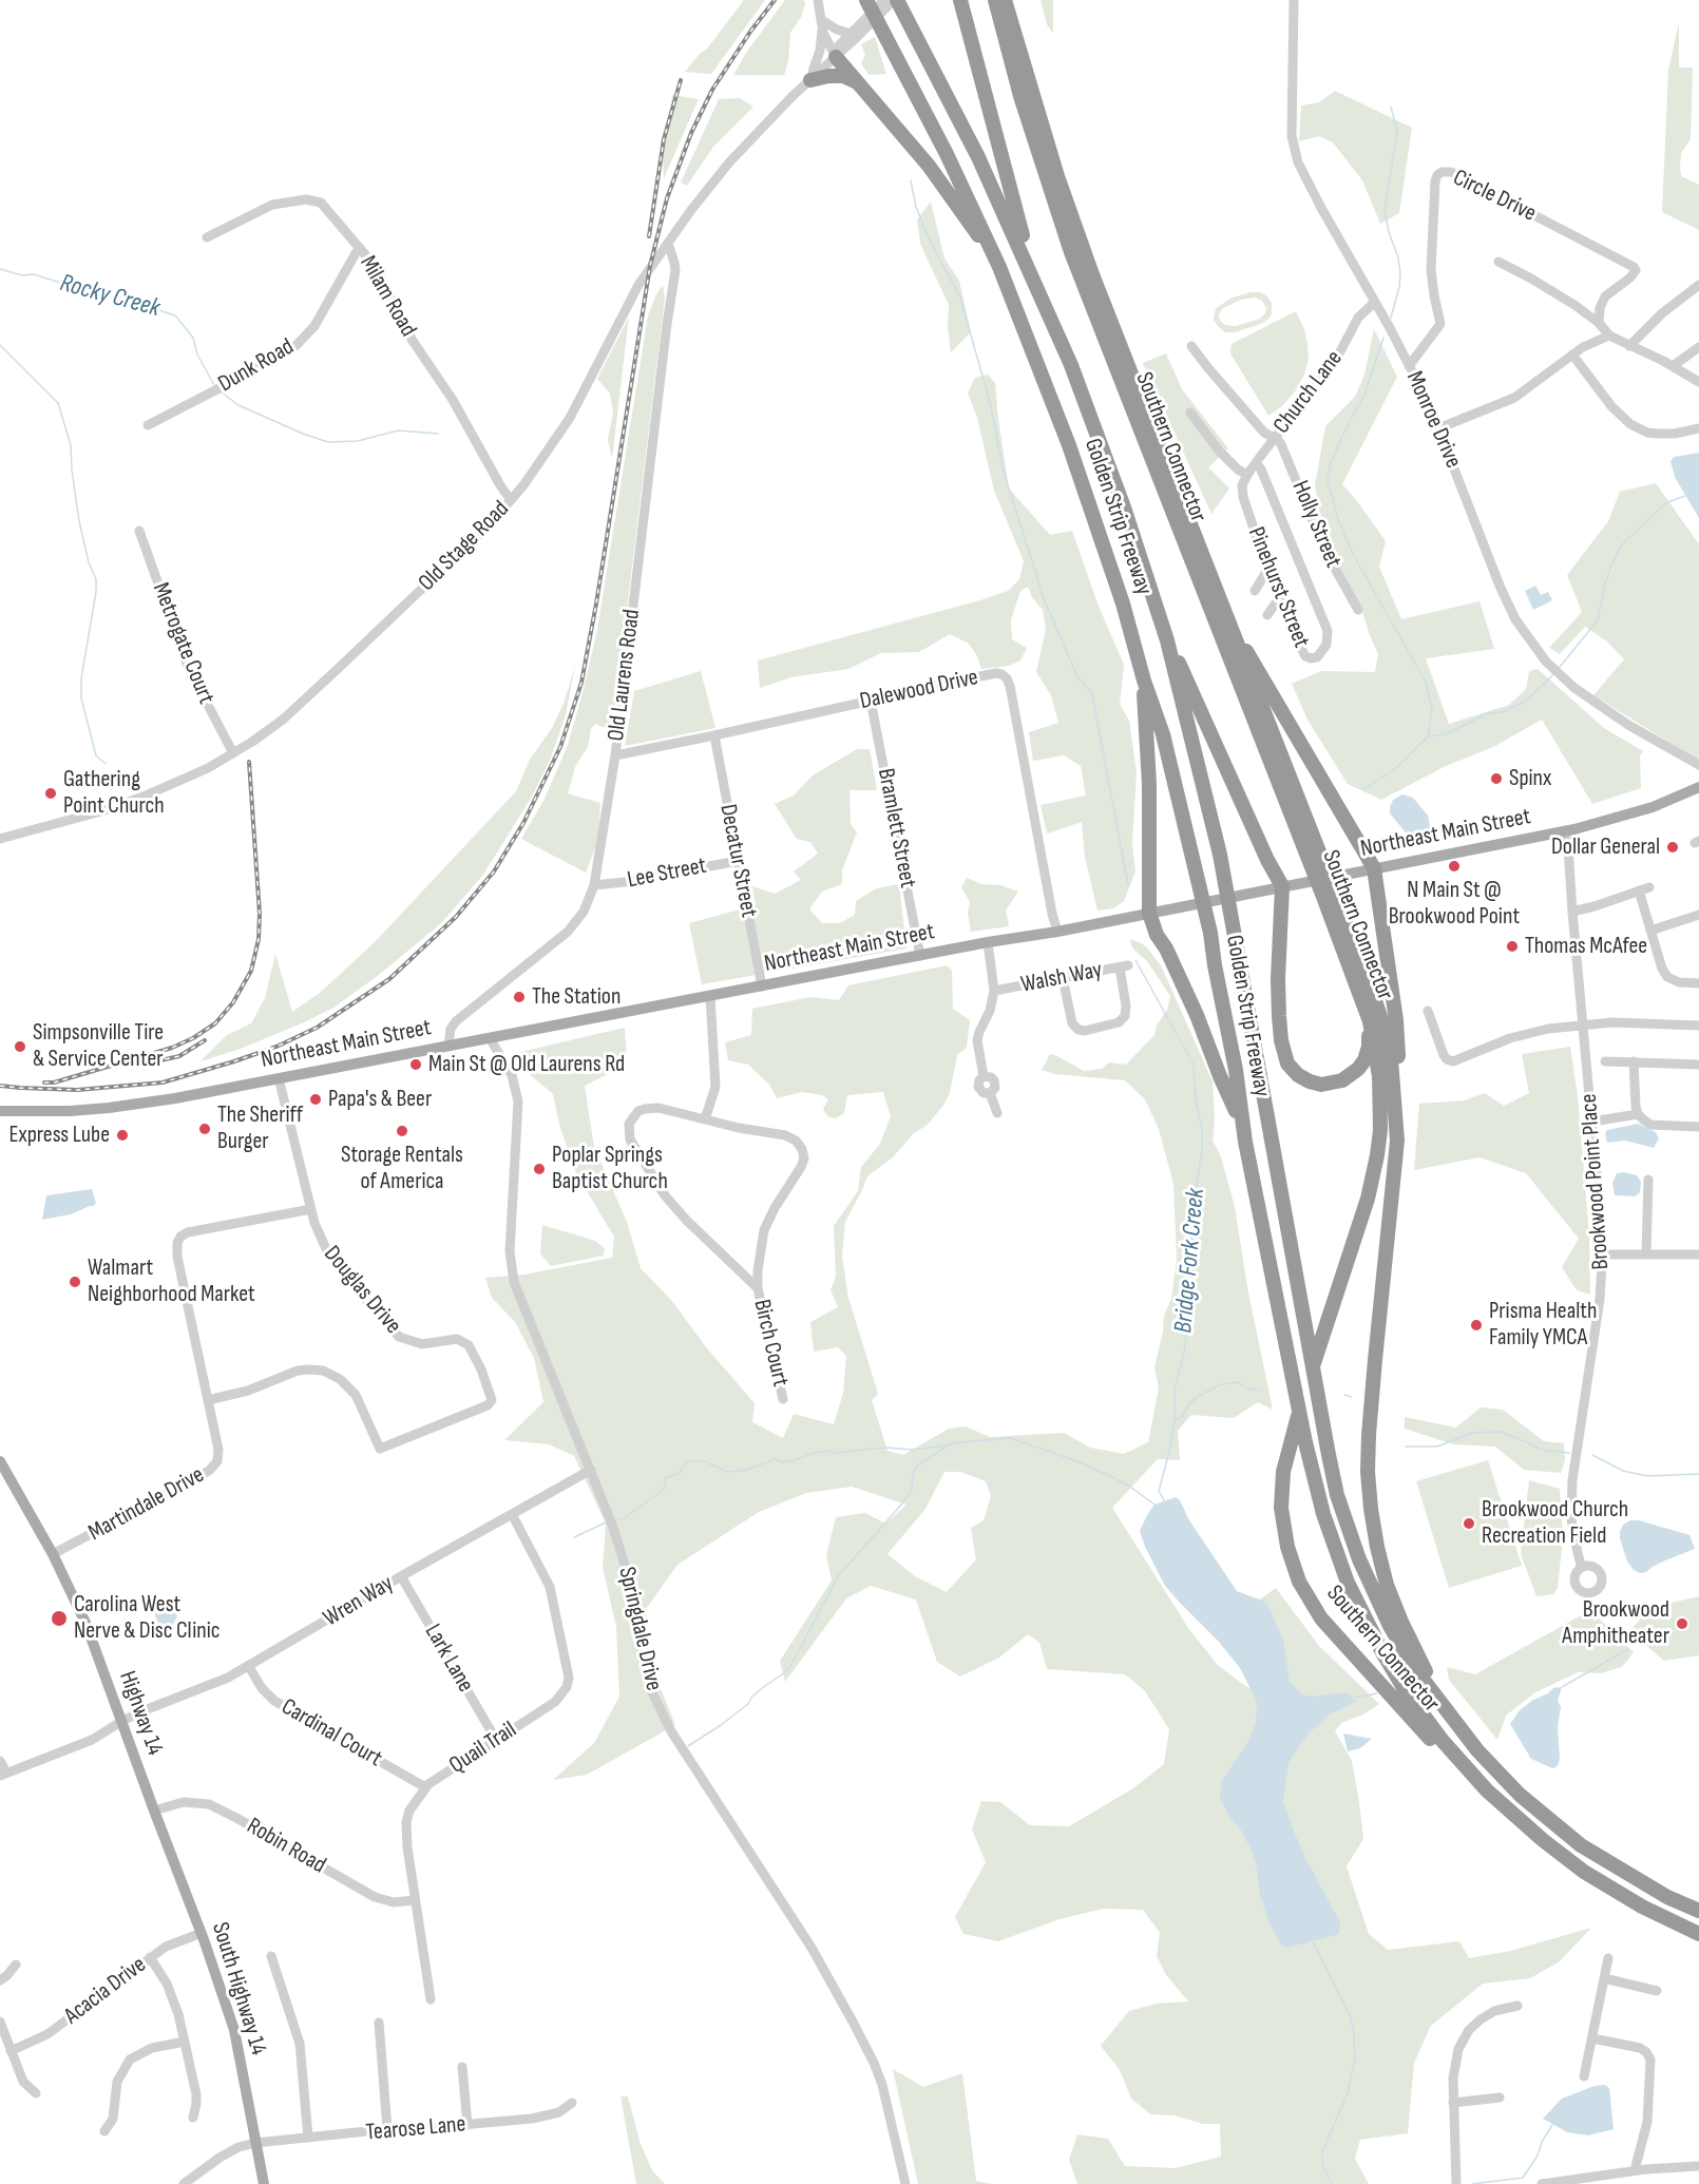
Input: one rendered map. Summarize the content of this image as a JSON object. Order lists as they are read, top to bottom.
{
  "streets": {
    "highway": ["Southern Connector", "Golden Strip Freeway"],
    "main road": ["Northeast Main Street", "Highway 14", "South Highway 14"],
    "street": [
      "Circle Drive",
      "Milam Road",
      "Dunk Road",
      "Church Lane",
      "Monroe Drive",
      "Holly Street",
      "Old Stage Road",
      "Pinehurst Street",
      "Metrogate Court",
      "Old Laurens Road",
      "Dalewood Drive",
      "Bramlett Street",
      "Decatur Street",
      "Lee Street",
      "Walsh Way",
      "Brookwood Point Place",
      "Douglas Drive",
      "Birch Court",
      "Martindale Drive",
      "Wren Way",
      "Springdale Drive",
      "Lark Lane",
      "Cardinal Court",
      "Quail Trail",
      "Robin Road",
      "Acacia Drive",
      "Tearose Lane"
    ]
  },
  "crossings": [
    ["Circle Drive", "Monroe Drive"],
    ["Milam Road", "Dunk Road"],
    ["Milam Road", "Old Stage Road"],
    ["Church Lane", "Monroe Drive"],
    ["Church Lane", "Holly Street"],
    ["Church Lane", "Pinehurst Street"],
    ["Southern Connector", "Golden Strip Freeway"],
    ["Golden Strip Freeway", "Old Stage Road"],
    ["Old Stage Road", "Metrogate Court"],
    ["Old Stage Road", "Old Laurens Road"],
    ["Old Laurens Road", "Dalewood Drive"],
    ["Old Laurens Road", "Northeast Main Street"],
    ["Old Laurens Road", "Lee Street"],
    ["Dalewood Drive", "Bramlett Street"],
    ["Dalewood Drive", "Northeast Main Street"],
    ["Dalewood Drive", "Decatur Street"],
    ["Bramlett Street", "Northeast Main Street"],
    ["Northeast Main Street", "Decatur Street"],
    ["Northeast Main Street", "Brookwood Point Place"],
    ["Northeast Main Street", "Douglas Drive"],
    ["Northeast Main Street", "Springdale Drive"],
    ["Decatur Street", "Lee Street"],
    ["Douglas Drive", "Martindale Drive"],
    ["Martindale Drive", "Highway 14"],
    ["Wren Way", "Springdale Drive"],
    ["Wren Way", "Lark Lane"],
    ["Wren Way", "Highway 14"],
    ["Wren Way", "Cardinal Court"],
    ["Wren Way", "Quail Trail"],
    ["Lark Lane", "Quail Trail"],
    ["Highway 14", "Robin Road"],
    ["Highway 14", "South Highway 14"],
    ["Cardinal Court", "Quail Trail"],
    ["Quail Trail", "Robin Road"],
    ["Robin Road", "South Highway 14"],
    ["South Highway 14", "Acacia Drive"],
    ["South Highway 14", "Tearose Lane"]
  ],
  "water": ["Rocky Creek", "Bridge Fork Creek"],
  "places": [
    "Spinx",
    "Gathering Point Church",
    "Dollar General",
    "N Main St @ Brookwood Point",
    "Thomas McAfee",
    "The Station",
    "Simpsonville Tire & Service Center",
    "Main St @ Old Laurens Rd",
    "Papa's & Beer",
    "The Sheriff Burger",
    "Storage Rentals of America",
    "Express Lube",
    "Poplar Springs Baptist Church",
    "Walmart Neighborhood Market",
    "Prisma Health Family YMCA",
    "Brookwood Church Recreation Field",
    "Carolina West Nerve & Disc Clinic",
    "Brookwood Amphitheater"
  ]
}
